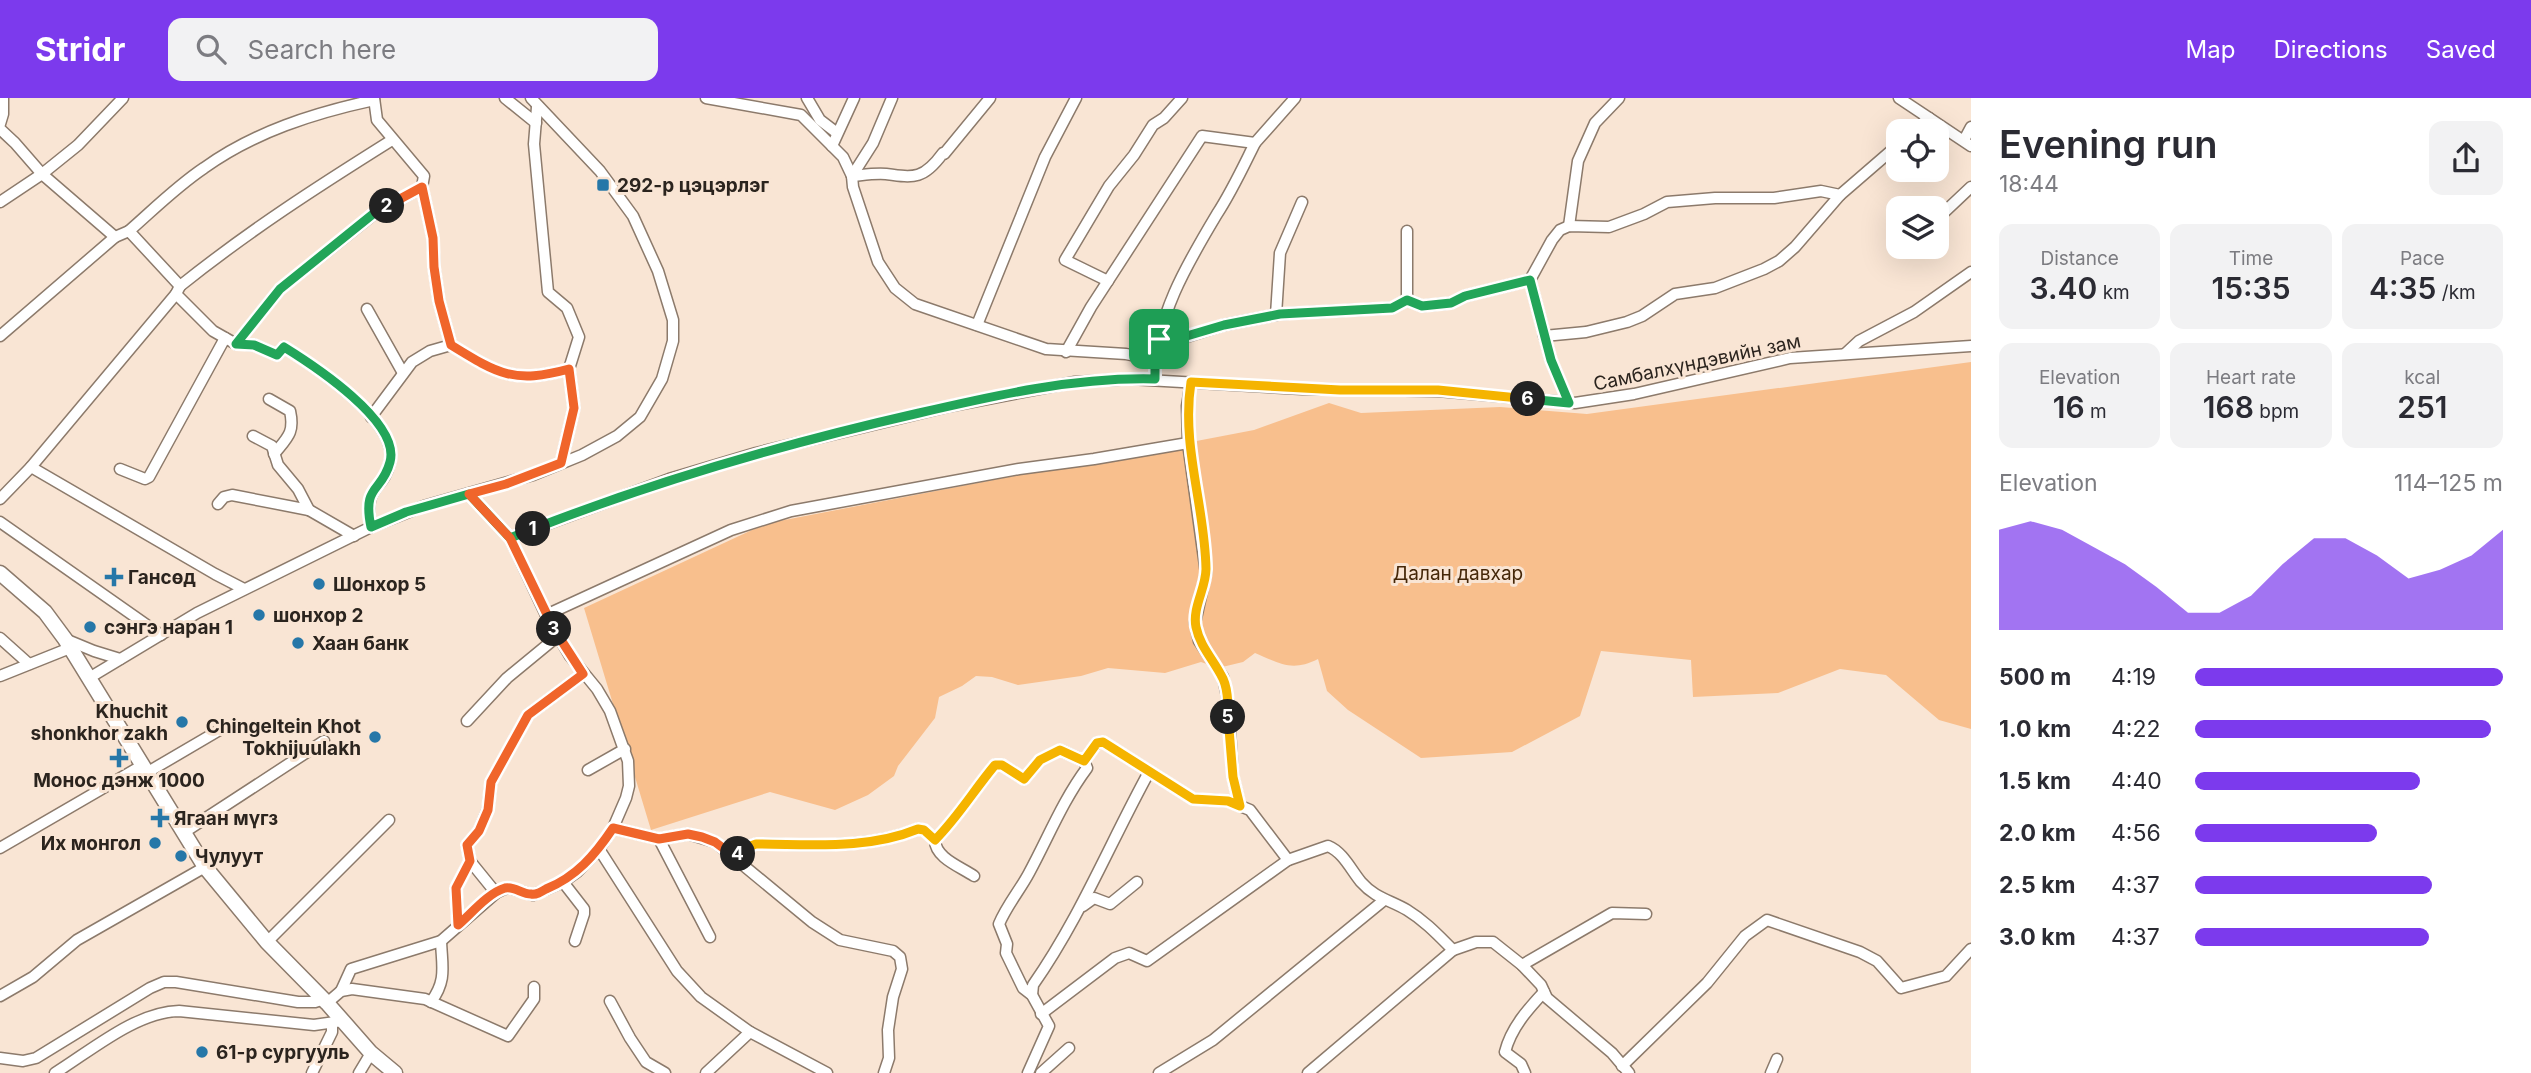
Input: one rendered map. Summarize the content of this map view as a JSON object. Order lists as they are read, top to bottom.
{
  "streets": {
    "street": ["Самбалхүндэвийн зам"]
  },
  "parks": ["Далан давхар"],
  "places": {
    "transit": ["292-р цэцэрлэг"],
    "health": ["Гансөд", "Монос дэнж 1000", "Ягаан мүгз"],
    "other": [
      "Шонхор 5",
      "шонхор 2",
      "сэнгэ наран 1",
      "Хаан банк",
      "Khuchit shonkhor zakh",
      "Chingeltein Khot Tokhijuulakh",
      "Их монгол",
      "Чулуут",
      "61-р сургууль"
    ]
  },
  "page": {
    "header": "Stridr",
    "search": "Search here",
    "nav": ["Map", "Directions", "Saved"],
    "heading": ["Evening run", "18:44"],
    "pins": [
      "2",
      "6",
      "1",
      "3",
      "5",
      "4"
    ],
    "stats": [
      ["Distance", "3.40 km"],
      ["Time", "15:35"],
      ["Pace", "4:35 /km"],
      ["Elevation", "16 m"],
      ["Heart rate", "168 bpm"],
      ["kcal", "251"]
    ],
    "chart": ["Elevation", "114–125 m"],
    "list": [
      {
        "name": "500 m",
        "note": "4:19"
      },
      {
        "name": "1.0 km",
        "note": "4:22"
      },
      {
        "name": "1.5 km",
        "note": "4:40"
      },
      {
        "name": "2.0 km",
        "note": "4:56"
      },
      {
        "name": "2.5 km",
        "note": "4:37"
      },
      {
        "name": "3.0 km",
        "note": "4:37"
      }
    ]
  }
}
